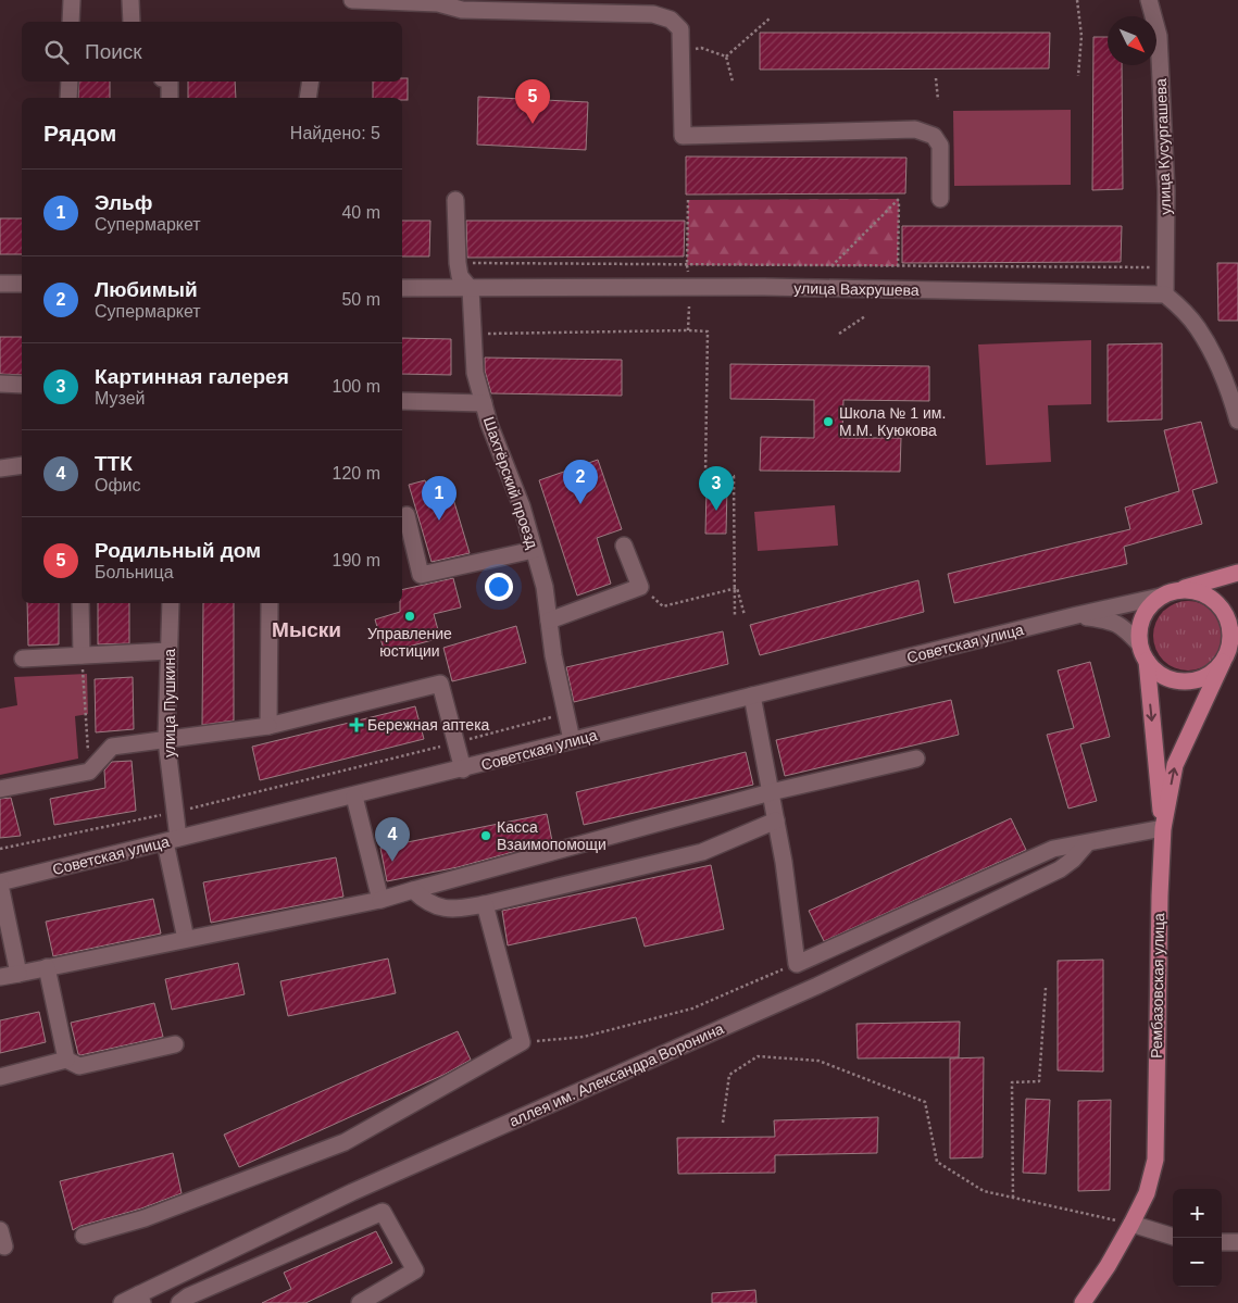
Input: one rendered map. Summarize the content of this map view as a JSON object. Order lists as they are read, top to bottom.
{
  "streets": {
    "main road": ["Рембазовская улица"],
    "street": [
      "улица Кусургашева",
      "улица Вахрушева",
      "Шахтёрский проезд",
      "Советская улица",
      "улица Пушкина",
      "аллея им. Александра Воронина"
    ]
  },
  "crossings": [
    ["улица Кусургашева", "улица Вахрушева"],
    ["улица Вахрушева", "Шахтёрский проезд"],
    ["Шахтёрский проезд", "Советская улица"],
    ["Советская улица", "улица Пушкина"],
    ["Советская улица", "Рембазовская улица"]
  ],
  "districts": ["Мыски"],
  "places": {
    "other": ["Школа № 1 им. М.М. Куюкова", "Управление юстиции", "Касса Взаимопомощи"],
    "health": ["Бережная аптека"]
  },
  "north": "bottom right",
  "page": {
    "search": "Поиск",
    "pins": [
      "5",
      "2",
      "3",
      "1",
      "4"
    ],
    "heading": ["Рядом", "Найдено: 5"],
    "list": [
      {
        "mark": "1",
        "name": "Эльф",
        "note": "Супермаркет",
        "value": "40 m"
      },
      {
        "mark": "2",
        "name": "Любимый",
        "note": "Супермаркет",
        "value": "50 m"
      },
      {
        "mark": "3",
        "name": "Картинная галерея",
        "note": "Музей",
        "value": "100 m"
      },
      {
        "mark": "4",
        "name": "ТТК",
        "note": "Офис",
        "value": "120 m"
      },
      {
        "mark": "5",
        "name": "Родильный дом",
        "note": "Больница",
        "value": "190 m"
      }
    ],
    "map_buttons": ["+", "−"]
  }
}
